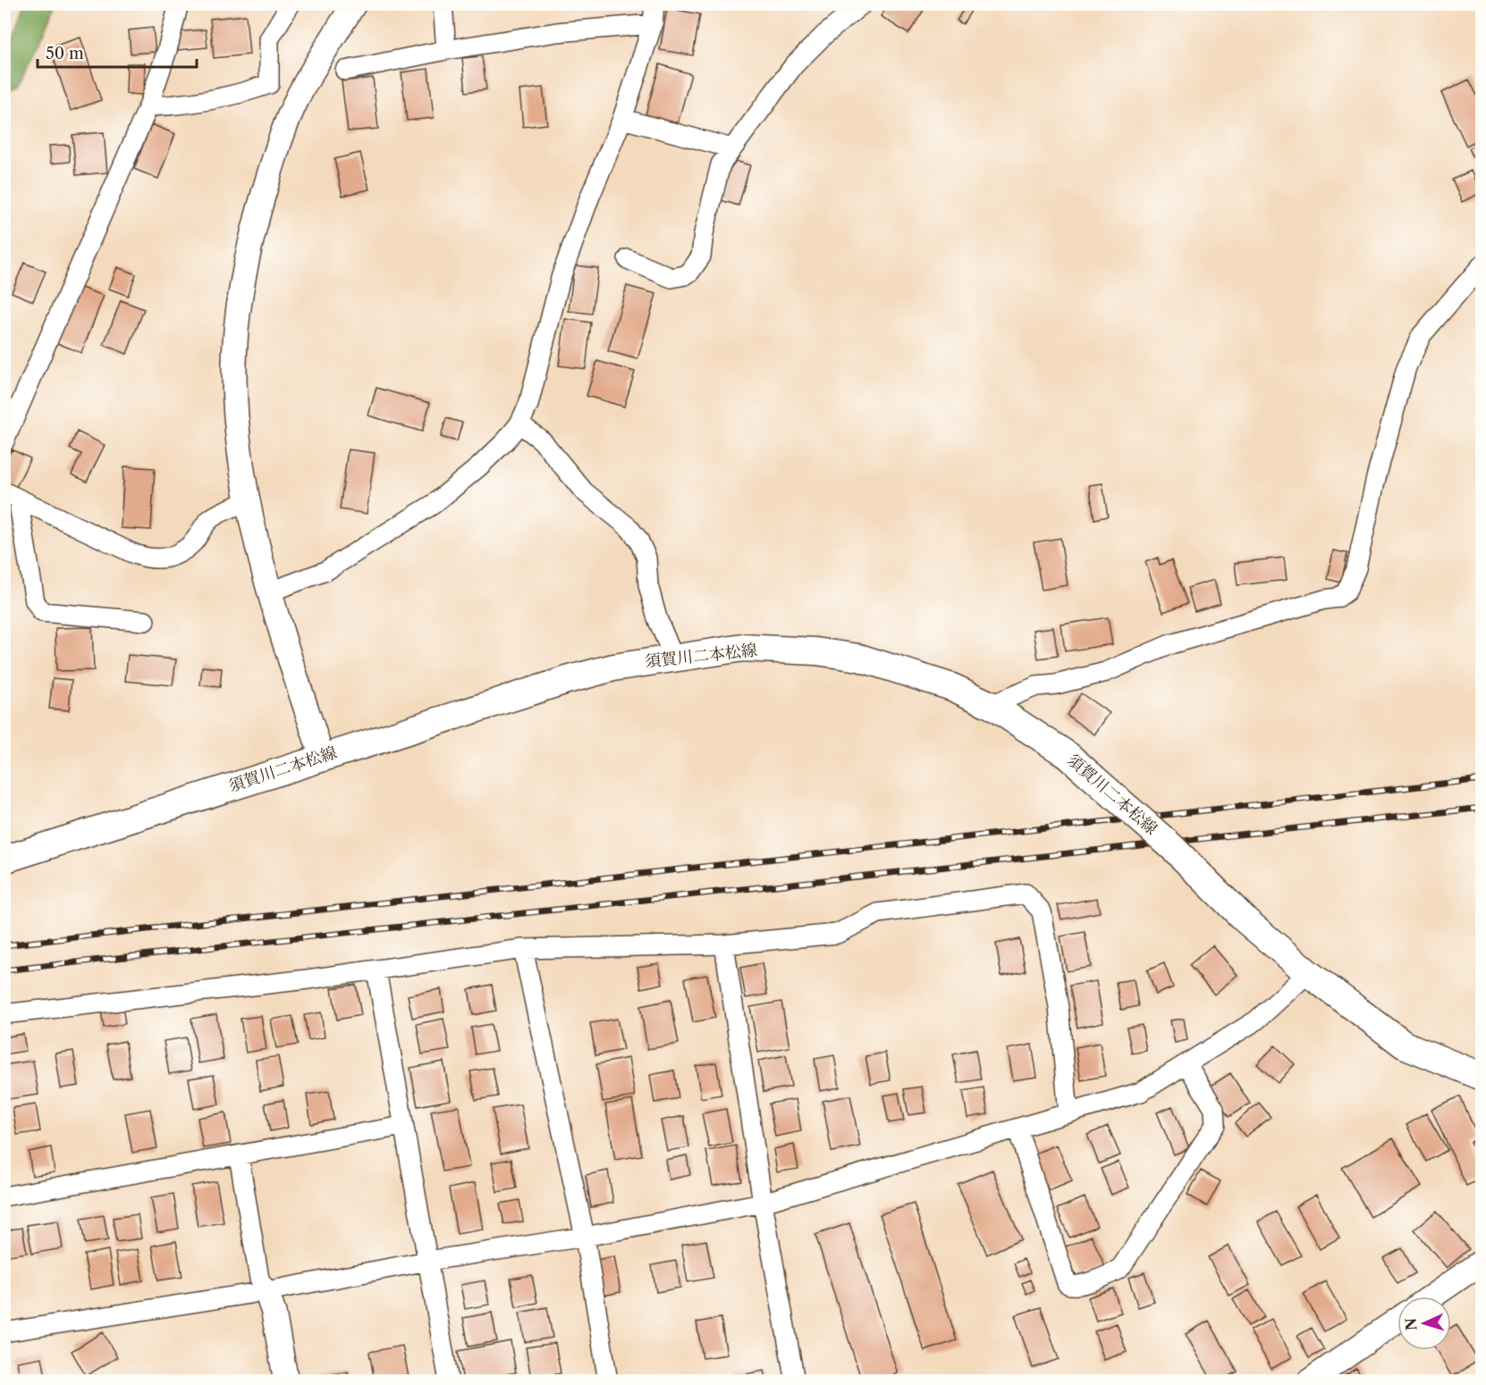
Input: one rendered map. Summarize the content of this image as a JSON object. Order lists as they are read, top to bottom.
{
  "streets": {
    "main road": ["須賀川二本松線"]
  },
  "scale_bar": "50 m",
  "north": "left"
}
